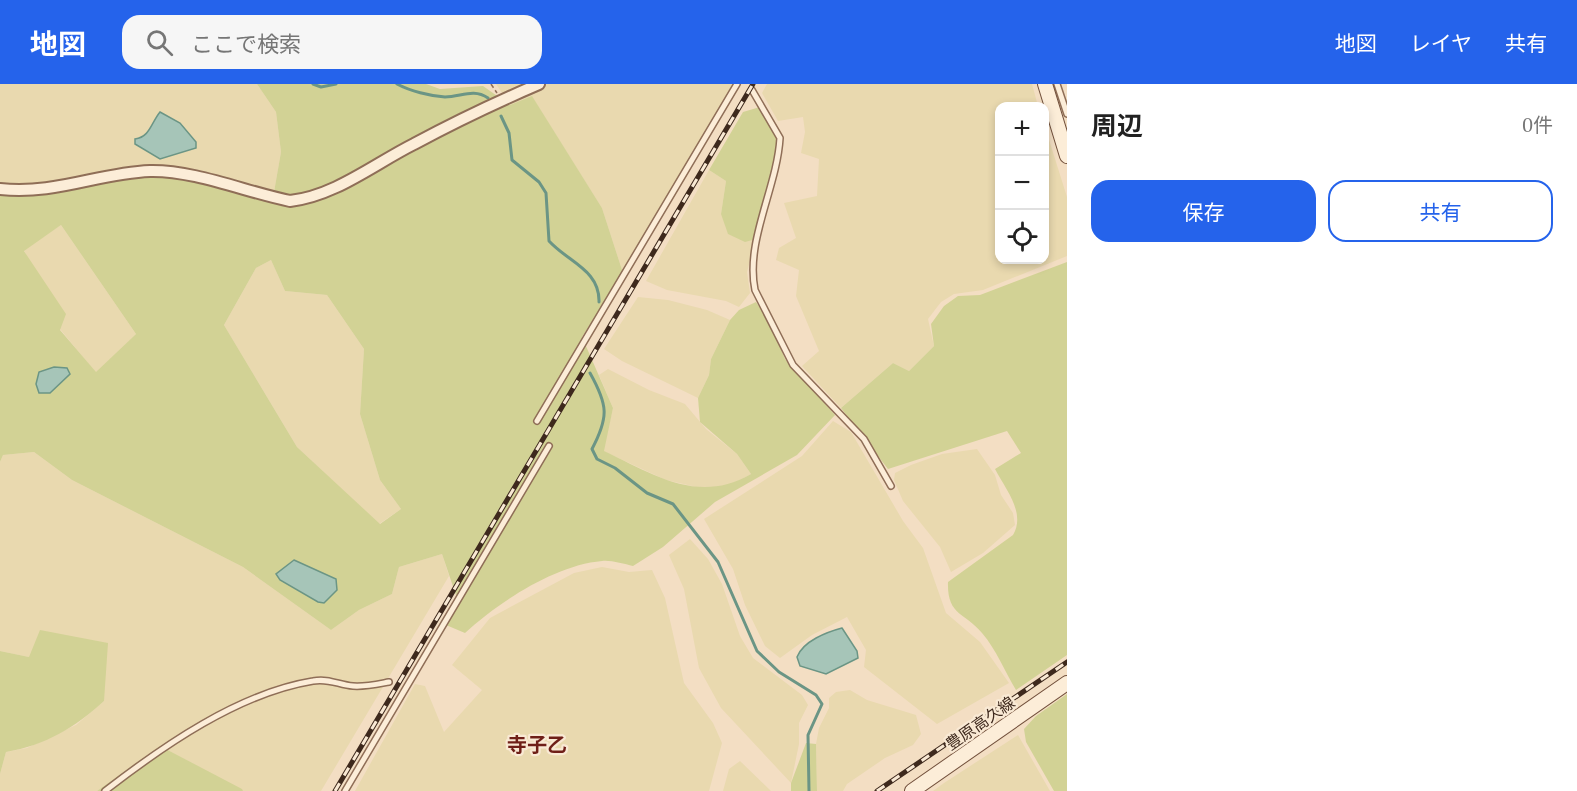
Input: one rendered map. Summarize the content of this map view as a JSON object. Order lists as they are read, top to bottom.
{
  "streets": {
    "main road": ["豊原高久線"]
  },
  "districts": ["寺子乙"],
  "page": {
    "header": "地図",
    "search": "ここで検索",
    "nav": ["地図", "レイヤ", "共有"],
    "heading": ["周辺", "0件"],
    "map_buttons": ["+", "−"],
    "buttons": ["保存", "共有"]
  }
}
